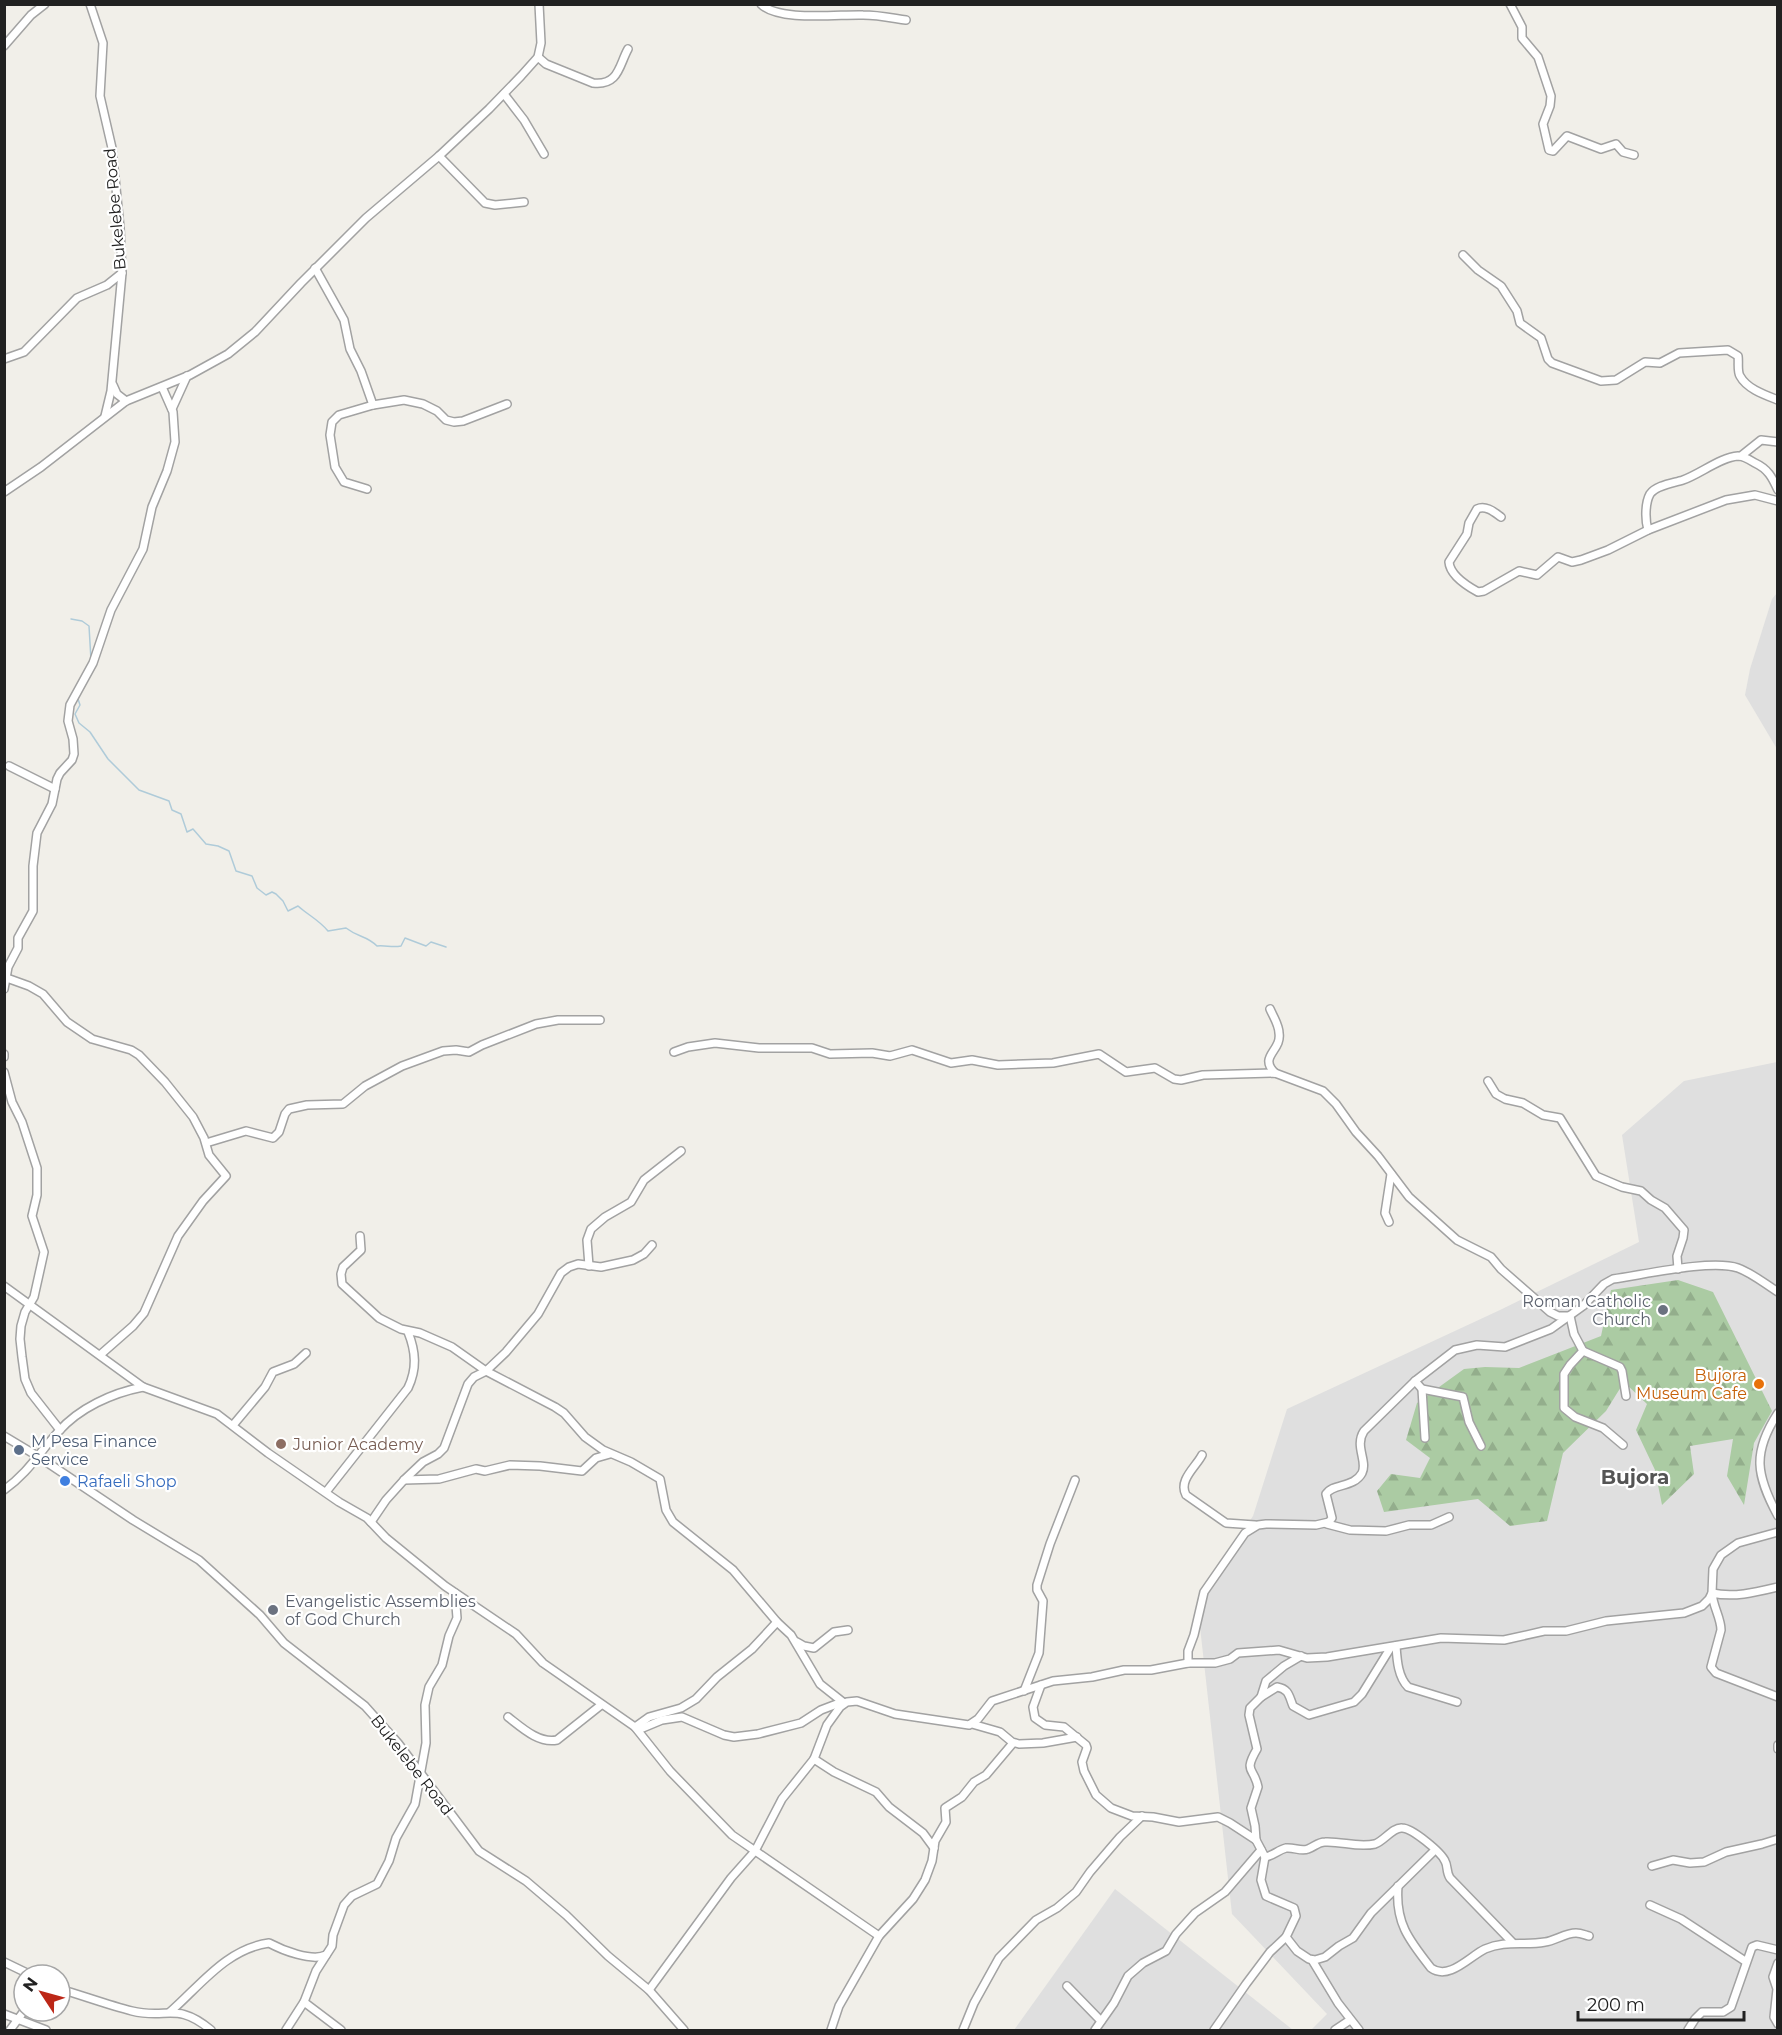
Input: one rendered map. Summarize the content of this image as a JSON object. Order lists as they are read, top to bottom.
{
  "streets": {
    "street": ["Bukelebe Road"]
  },
  "districts": ["Bujora"],
  "places": [
    "Roman Catholic Church",
    "Bujora Museum Cafe",
    "Junior Academy",
    "M Pesa Finance Service",
    "Rafaeli Shop",
    "Evangelistic Assemblies of God Church"
  ],
  "scale_bar": "200 m",
  "north": "top left"
}
